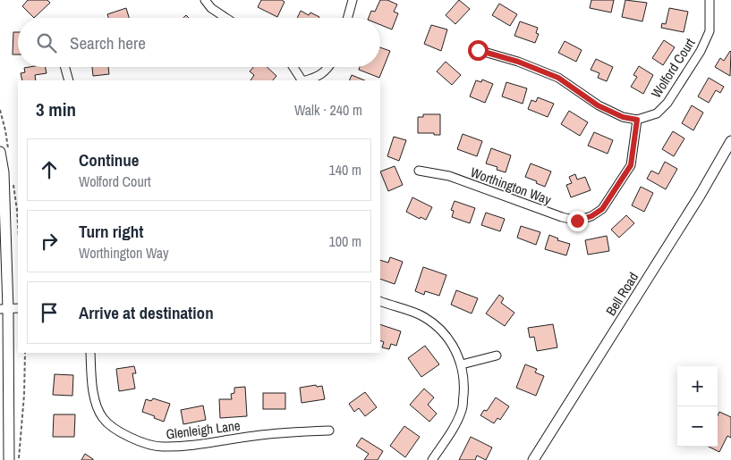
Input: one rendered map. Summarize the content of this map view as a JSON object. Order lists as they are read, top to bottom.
{
  "streets": {
    "street": [
      "Wolford Court",
      "Worthington Way",
      "Bell Road",
      "Glenleigh Lane"
    ]
  },
  "crossings": [
    ["Wolford Court", "Worthington Way"]
  ],
  "page": {
    "search": "Search here",
    "heading": ["3 min", "Walk · 240 m"],
    "list": [
      ["Continue", "Wolford Court", "140 m"],
      ["Turn right", "Worthington Way", "100 m"],
      "Arrive at destination"
    ],
    "map_buttons": ["+", "−"]
  }
}
